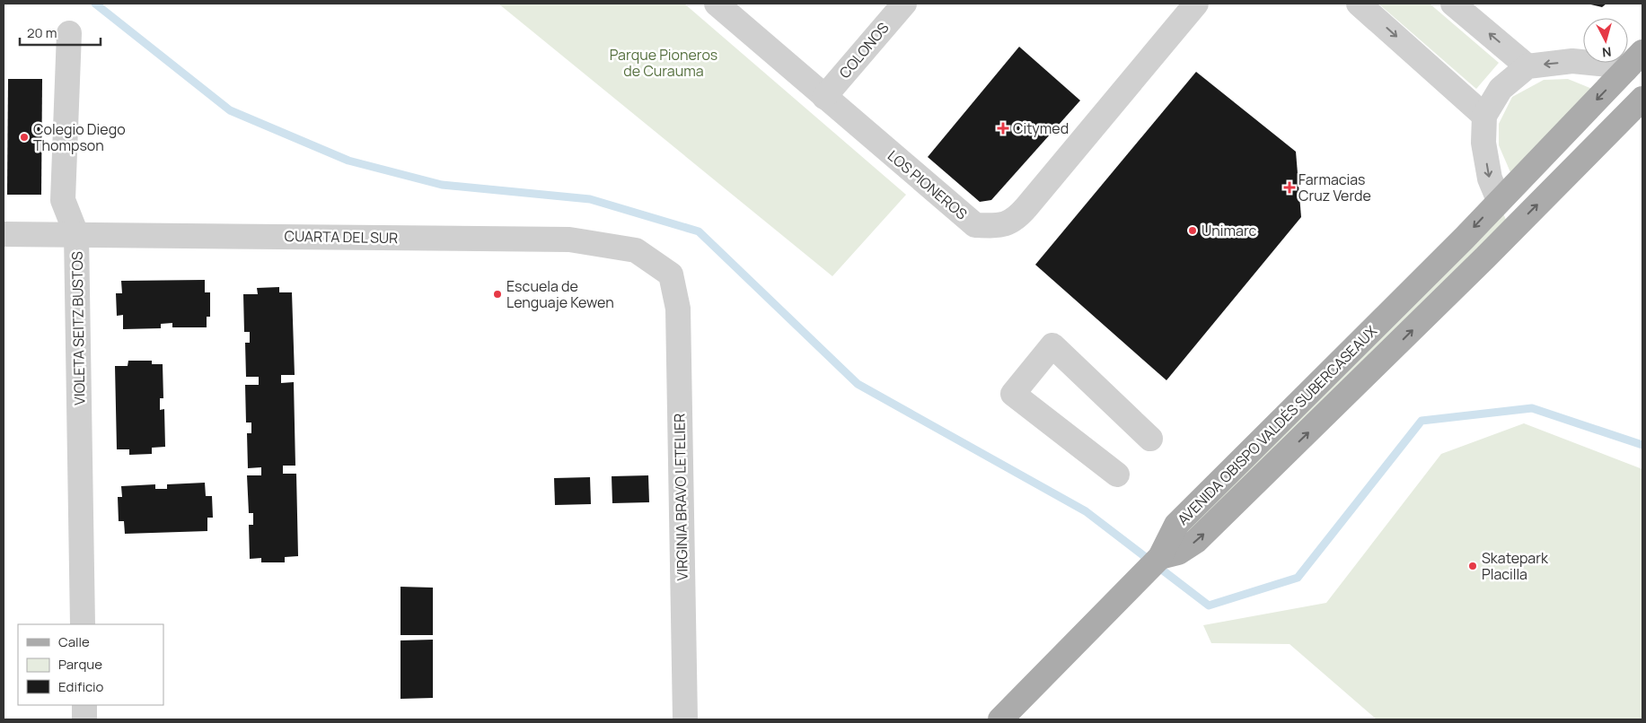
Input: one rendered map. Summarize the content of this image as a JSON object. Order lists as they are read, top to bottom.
{
  "streets": {
    "main road": ["AVENIDA OBISPO VALDÉS SUBERCASEAUX"],
    "street": [
      "COLONOS",
      "LOS PIONEROS",
      "CUARTA DEL SUR",
      "VIOLETA SEITZ BUSTOS",
      "VIRGINIA BRAVO LETELIER"
    ]
  },
  "crossings": [
    ["COLONOS", "LOS PIONEROS"],
    ["CUARTA DEL SUR", "VIOLETA SEITZ BUSTOS"],
    ["CUARTA DEL SUR", "VIRGINIA BRAVO LETELIER"]
  ],
  "parks": ["Parque Pioneros de Curauma"],
  "places": {
    "health": ["Citymed", "Farmacias Cruz Verde"],
    "other": [
      "Colegio Diego Thompson",
      "Unimarc",
      "Escuela de Lenguaje Kewen",
      "Skatepark Placilla"
    ]
  },
  "legend": ["Calle", "Parque", "Edificio"],
  "scale_bar": "20 m",
  "north": "bottom"
}
